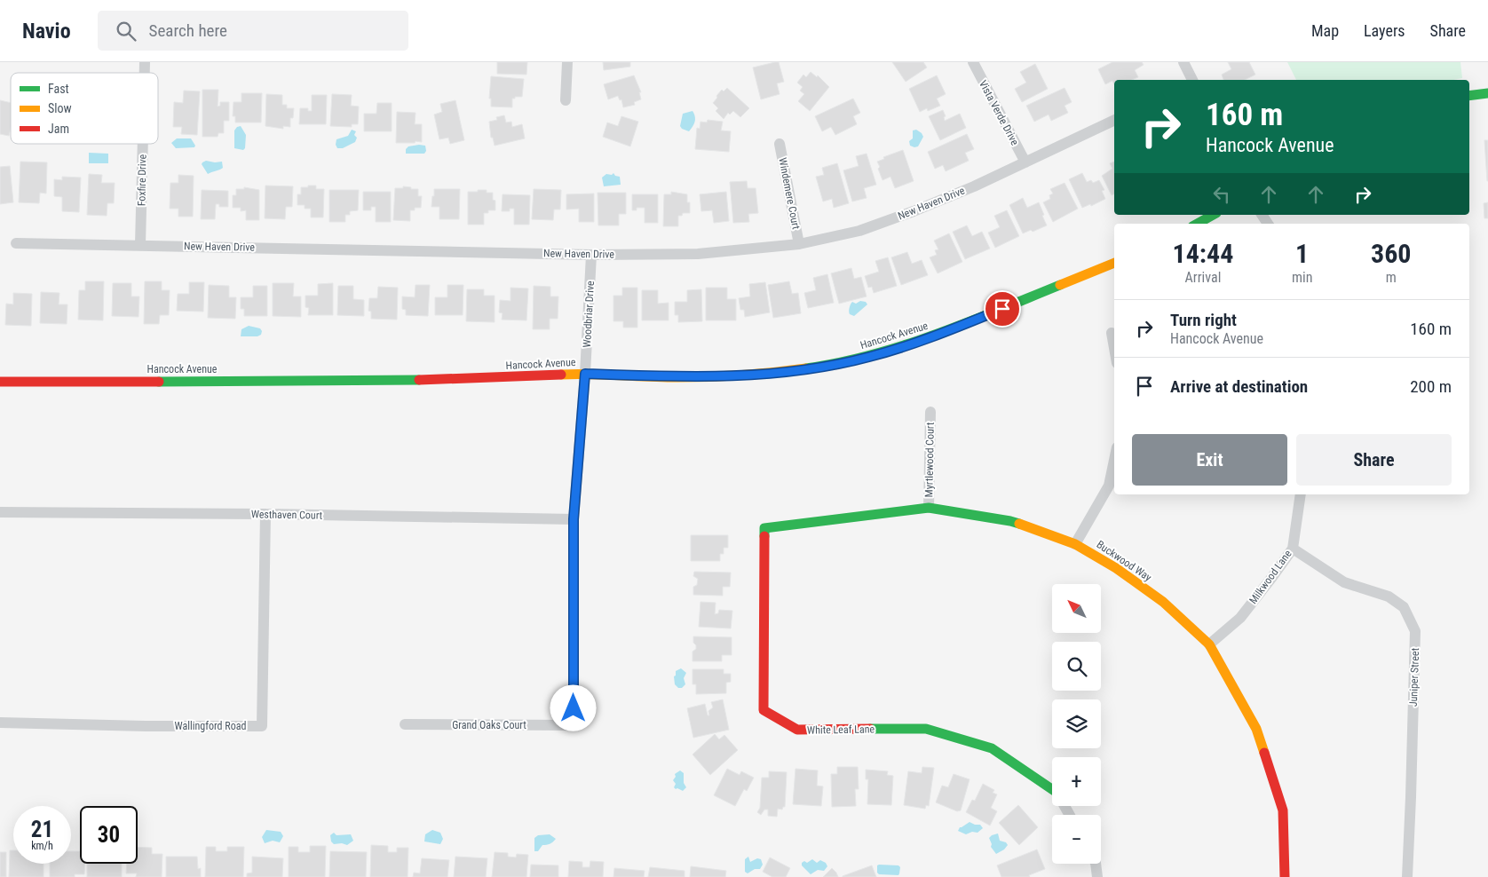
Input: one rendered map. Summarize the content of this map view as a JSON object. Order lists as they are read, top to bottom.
{
  "streets": {
    "street": [
      "Vista Verde Drive",
      "Foxfire Drive",
      "Windemere Court",
      "New Haven Drive",
      "Woodbriar Drive",
      "Hancock Avenue",
      "Myrtlewood Court",
      "Westhaven Court",
      "Buckwood Way",
      "Milkwood Lane",
      "Juniper Street",
      "Grand Oaks Court",
      "Wallingford Road",
      "White Leaf Lane"
    ]
  },
  "crossings": [
    ["Vista Verde Drive", "New Haven Drive"],
    ["Foxfire Drive", "New Haven Drive"],
    ["Windemere Court", "New Haven Drive"],
    ["New Haven Drive", "Woodbriar Drive"],
    ["Woodbriar Drive", "Hancock Avenue"],
    ["Woodbriar Drive", "Westhaven Court"],
    ["Woodbriar Drive", "Grand Oaks Court"],
    ["Myrtlewood Court", "Buckwood Way"],
    ["Westhaven Court", "Wallingford Road"],
    ["Buckwood Way", "Milkwood Lane"],
    ["Buckwood Way", "White Leaf Lane"],
    ["Milkwood Lane", "Juniper Street"]
  ],
  "legend": ["Fast", "Slow", "Jam"],
  "north": "top left",
  "page": {
    "header": "Navio",
    "search": "Search here",
    "nav": ["Map", "Layers", "Share"],
    "turn": ["160 m", "Hancock Avenue"],
    "eta": [
      "14:44",
      "Arrival",
      "1",
      "min",
      "360",
      "m"
    ],
    "list": [
      {
        "name": "Turn right",
        "note": "Hancock Avenue",
        "value": "160 m"
      },
      {
        "name": "Arrive at destination",
        "value": "200 m"
      }
    ],
    "buttons": ["Exit", "Share"],
    "map_buttons": ["+", "−"],
    "speed": "21 km/h",
    "limit": "30"
  }
}
